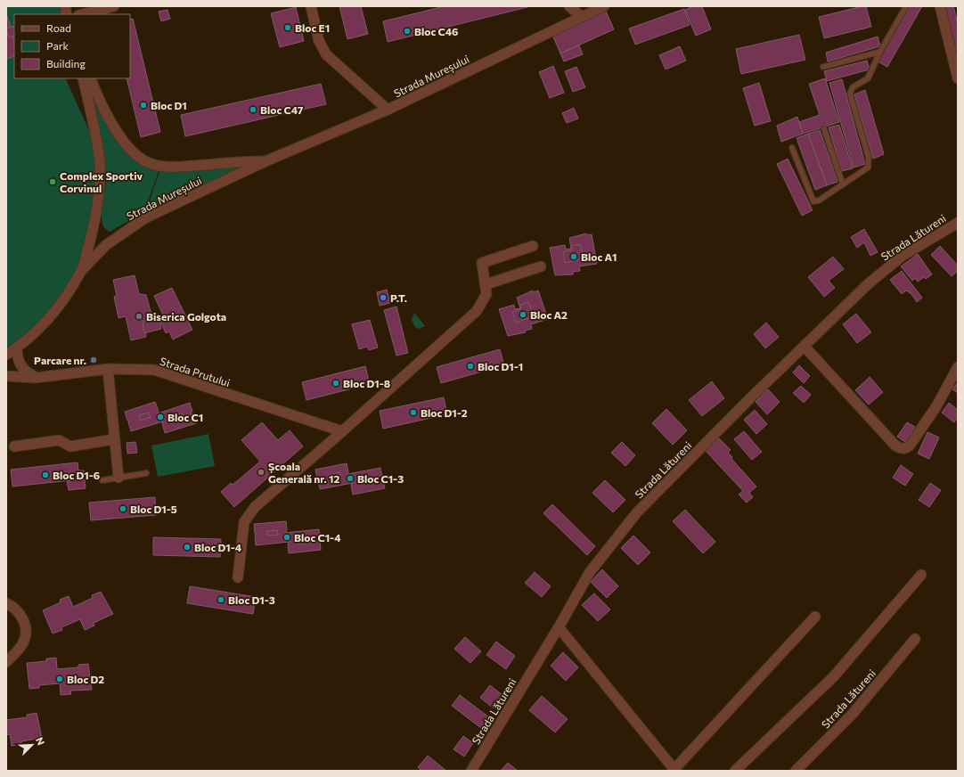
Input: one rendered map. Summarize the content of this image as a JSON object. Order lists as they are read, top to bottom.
{
  "streets": {
    "street": ["Strada Mureșului", "Strada Lătureni", "Strada Prutului"]
  },
  "places": [
    "Bloc E1",
    "Bloc C46",
    "Bloc D1",
    "Bloc C47",
    "Complex Sportiv Corvinul",
    "Bloc A1",
    "P.T.",
    "Bloc A2",
    "Biserica Golgota",
    "Parcare nr.",
    "Bloc D1-1",
    "Bloc D1-8",
    "Bloc D1-2",
    "Bloc C1",
    "Școala Generală nr. 12",
    "Bloc D1-6",
    "Bloc C1-3",
    "Bloc D1-5",
    "Bloc C1-4",
    "Bloc D1-4",
    "Bloc D1-3",
    "Bloc D2"
  ],
  "legend": ["Road", "Park", "Building"],
  "north": "top right"
}
